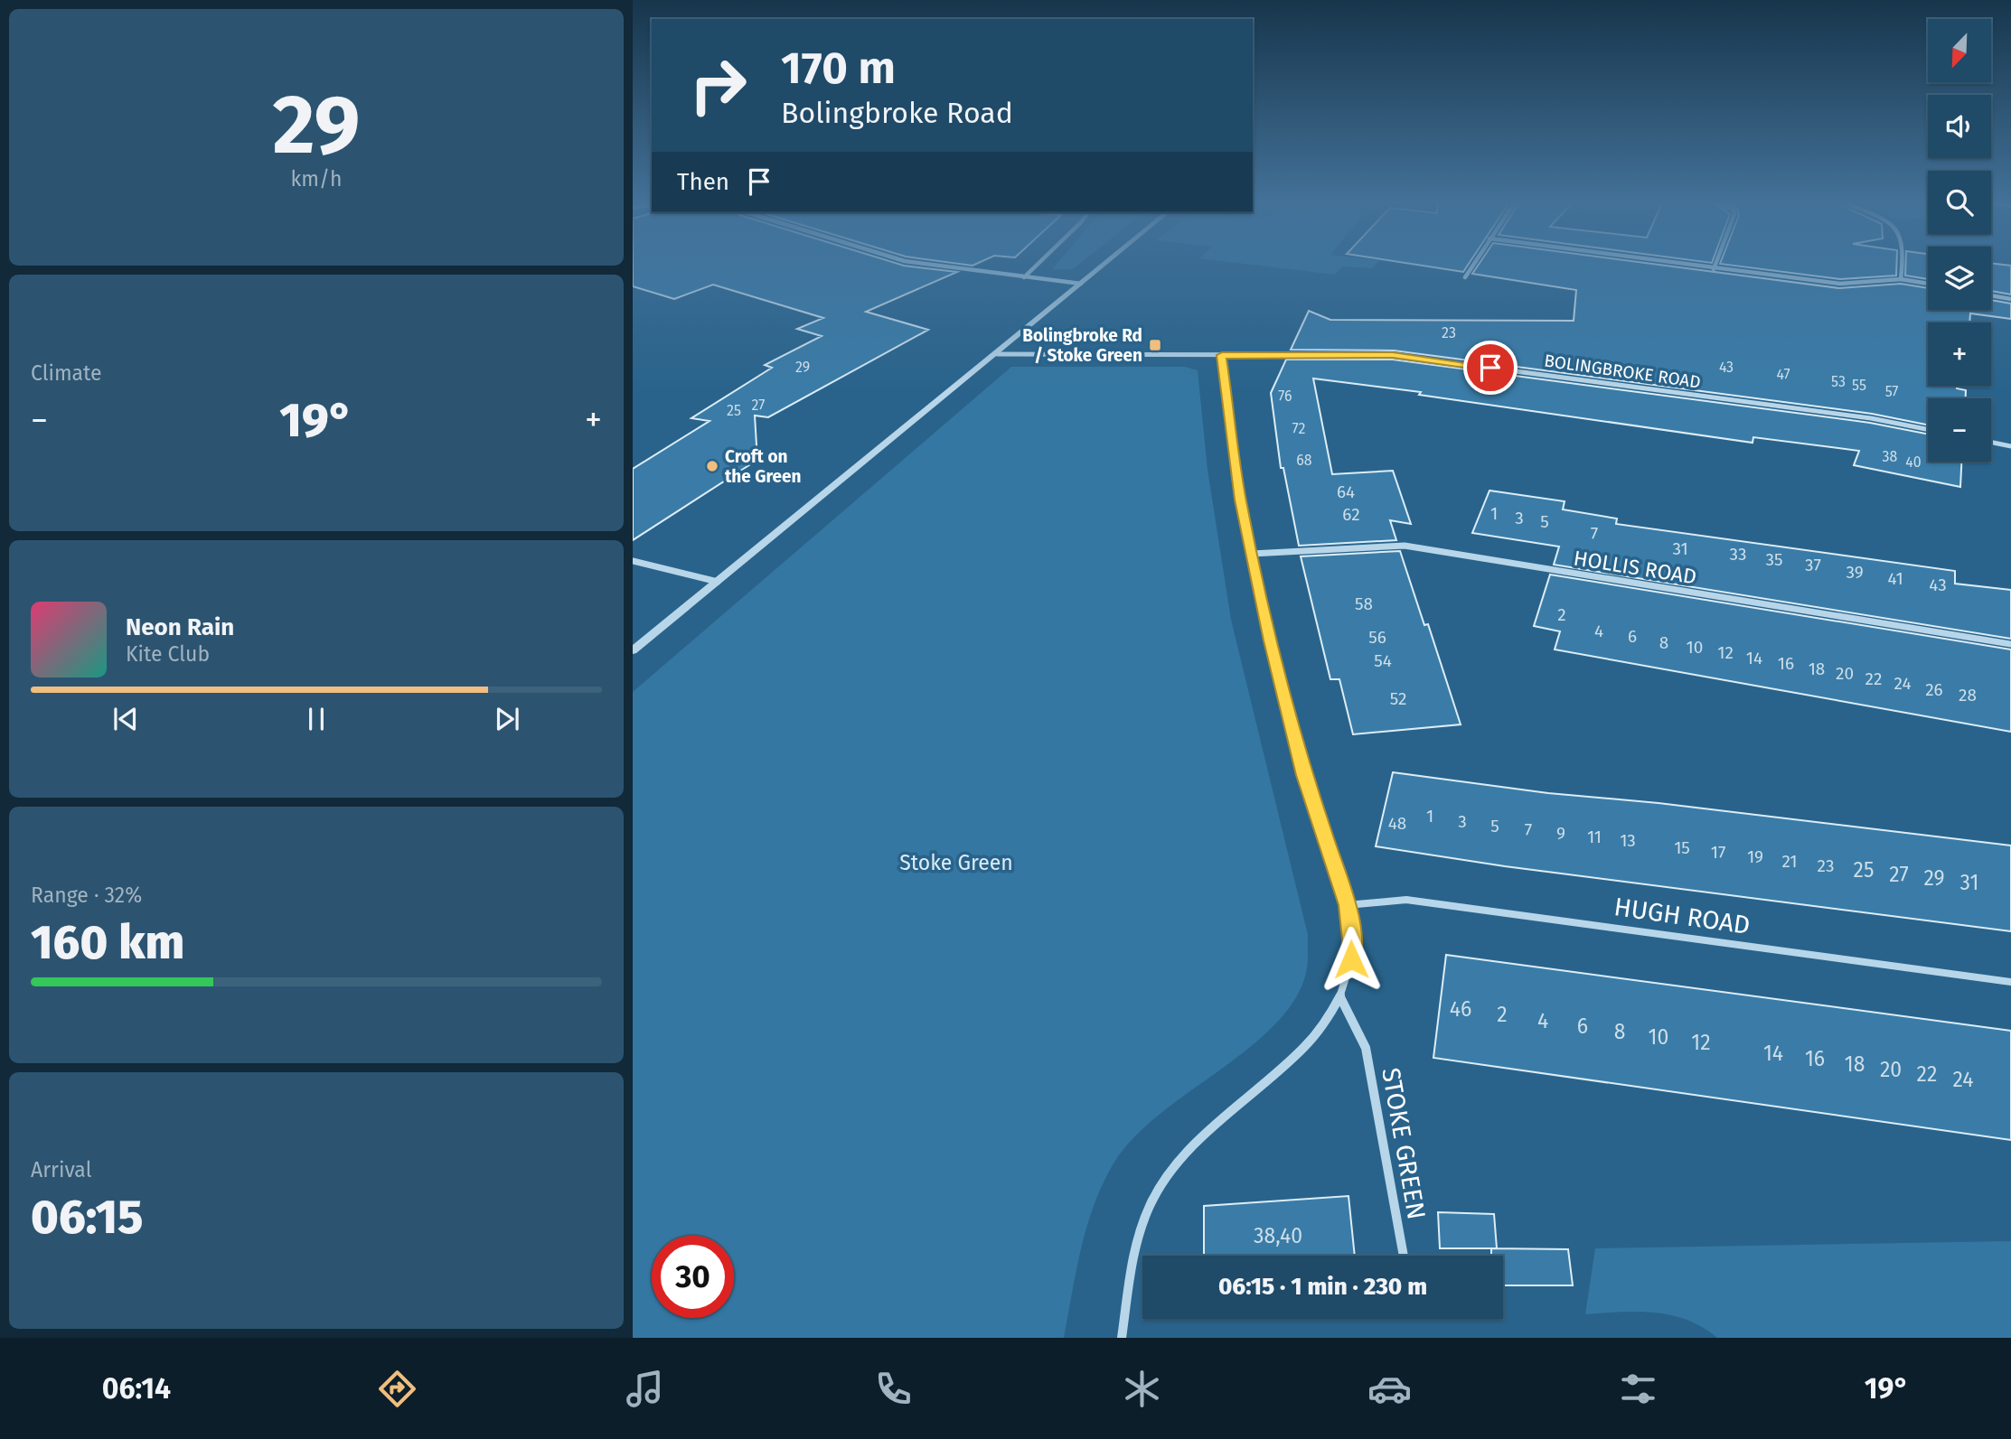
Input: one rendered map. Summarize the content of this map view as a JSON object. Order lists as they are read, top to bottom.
{
  "streets": {
    "street": [
      "BOLINGBROKE ROAD",
      "HOLLIS ROAD",
      "HUGH ROAD",
      "STOKE GREEN"
    ]
  },
  "parks": ["Stoke Green"],
  "places": {
    "transit": ["Bolingbroke Rd / Stoke Green"],
    "other": ["Croft on the Green"]
  },
  "house_numbers": [
    "23",
    "29",
    "43",
    "47",
    "53",
    "55",
    "57",
    "76",
    "27",
    "25",
    "72",
    "38",
    "68",
    "40",
    "64",
    "1",
    "62",
    "3",
    "5",
    "7",
    "31",
    "33",
    "35",
    "37",
    "39",
    "41",
    "43",
    "58",
    "2",
    "4",
    "6",
    "56",
    "8",
    "10",
    "12",
    "14",
    "54",
    "16",
    "18",
    "20",
    "22",
    "24",
    "26",
    "28",
    "52",
    "1",
    "3",
    "48",
    "5",
    "7",
    "9",
    "11",
    "13",
    "15",
    "17",
    "19",
    "21",
    "23",
    "25",
    "27",
    "29",
    "31",
    "46",
    "2",
    "4",
    "6",
    "8",
    "10",
    "12",
    "14",
    "16",
    "18",
    "20",
    "22",
    "24",
    "38,40"
  ],
  "north": "bottom left",
  "page": {
    "tile": [
      ["29", "km/h"],
      "Climate",
      ["Range · 32%", "160 km"],
      ["Arrival", "06:15"]
    ],
    "map_buttons": ["+", "−"],
    "turn": ["170 m", "Bolingbroke Road"],
    "then": "Then",
    "heat": ["−", "19°", "+"],
    "song": ["Neon Rain", "Kite Club"],
    "limit": "30",
    "trip": "06:15 · 1 min · 230 m",
    "tabs": ["06:14", "19°"]
  }
}
